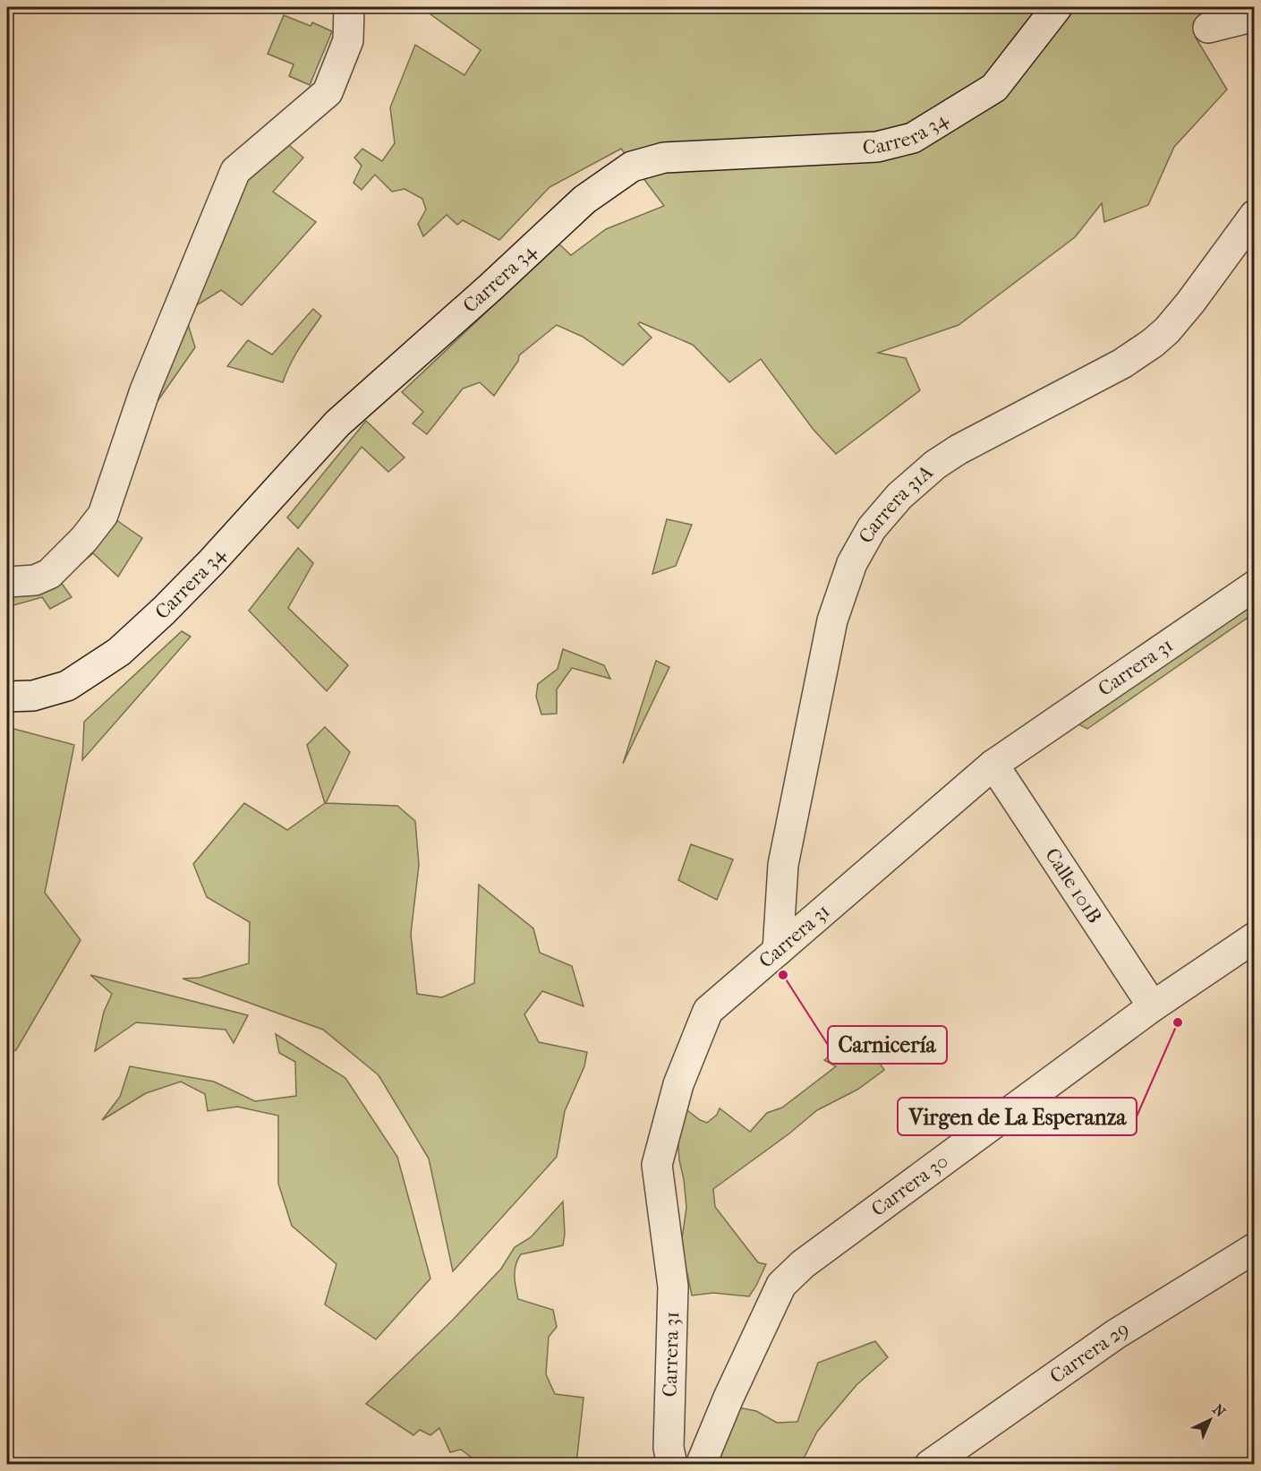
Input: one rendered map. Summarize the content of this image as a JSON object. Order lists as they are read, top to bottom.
{
  "streets": {
    "street": [
      "Carrera 34",
      "Carrera 31A",
      "Carrera 31",
      "Calle 101B",
      "Carrera 30",
      "Carrera 29"
    ]
  },
  "crossings": [
    ["Carrera 31A", "Carrera 31"],
    ["Carrera 31", "Calle 101B"],
    ["Calle 101B", "Carrera 30"]
  ],
  "places": ["Carnicería", "Virgen de La Esperanza"],
  "north": "top right"
}
